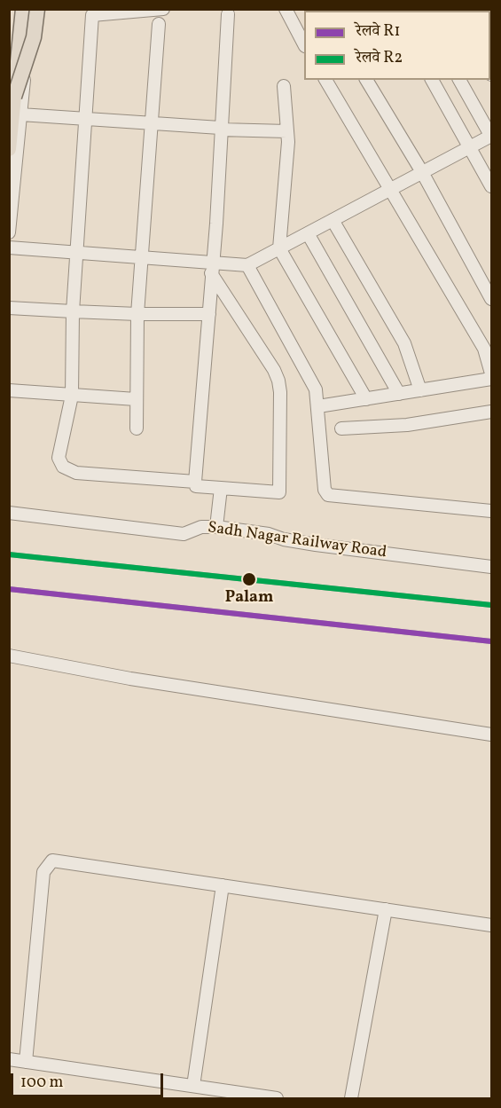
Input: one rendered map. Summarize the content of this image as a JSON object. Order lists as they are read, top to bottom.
{
  "streets": {
    "street": ["Sadh Nagar Railway Road"]
  },
  "places": ["Palam"],
  "lines": ["rail line R2", "rail line R1"],
  "legend": ["रेलवे R1", "रेलवे R2"],
  "scale_bar": "100 m"
}
